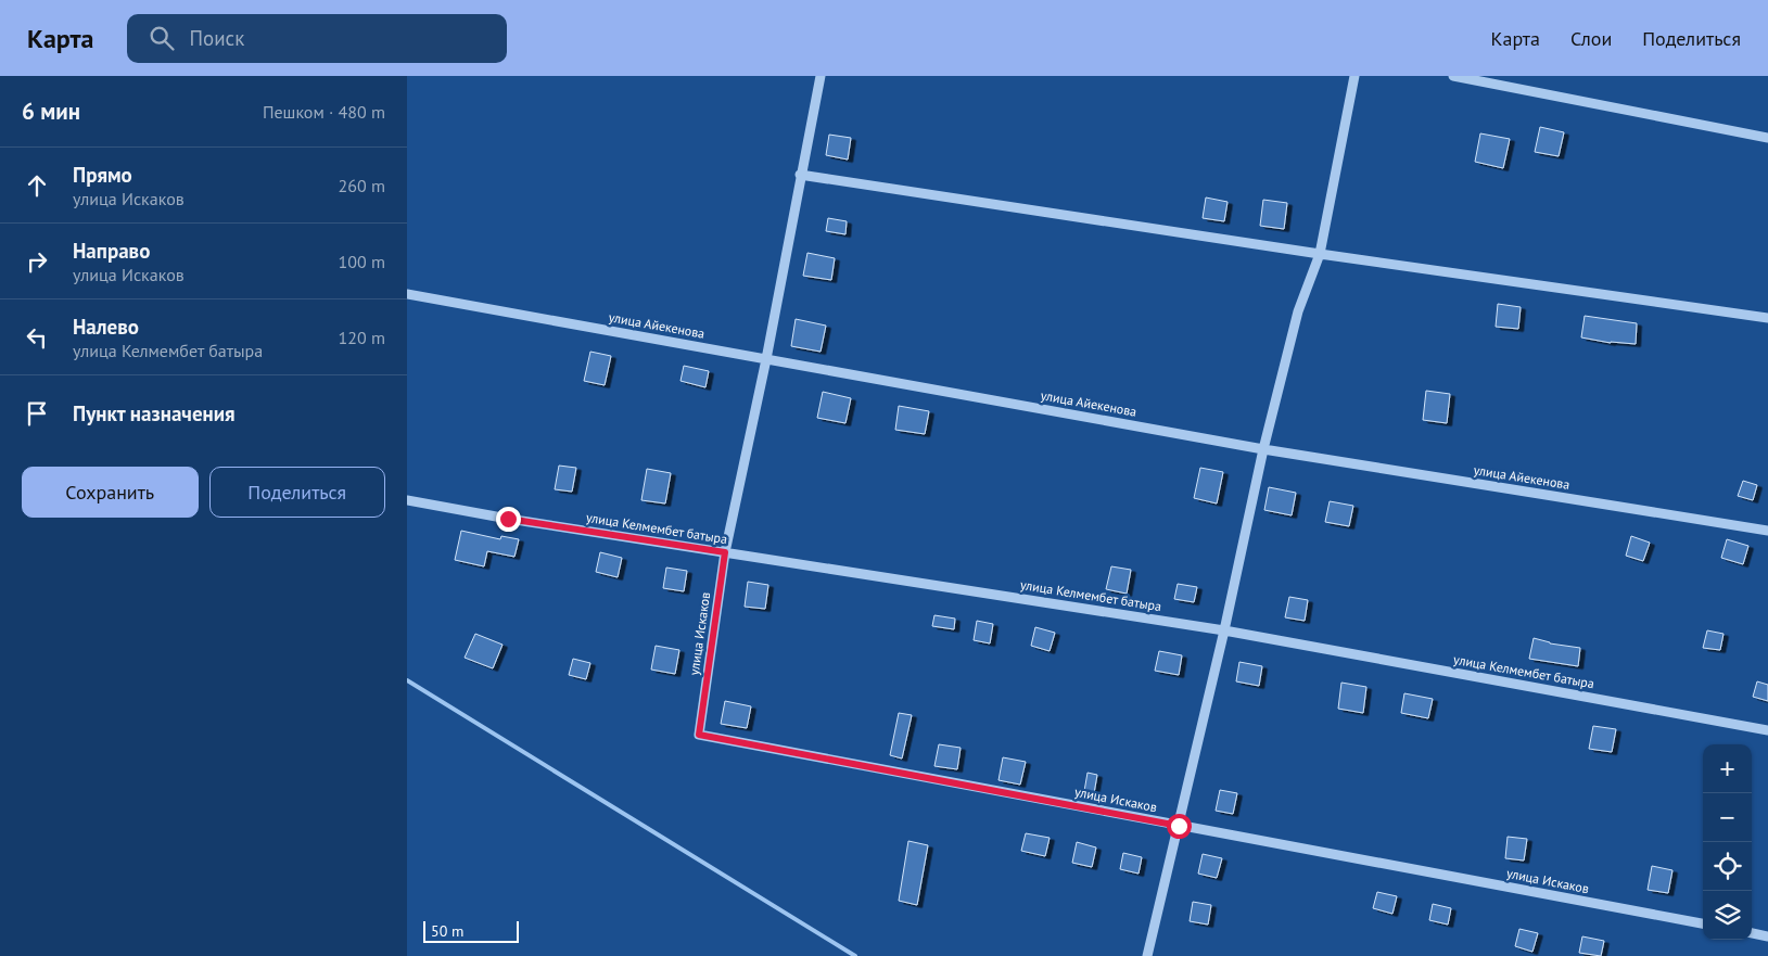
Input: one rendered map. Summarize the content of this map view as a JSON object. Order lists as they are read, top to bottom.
{
  "streets": {
    "street": ["улица Айекенова", "улица Келмембет батыра", "улица Искаков"]
  },
  "crossings": [
    ["улица Келмембет батыра", "улица Искаков"]
  ],
  "scale_bar": "50 m",
  "page": {
    "header": "Карта",
    "search": "Поиск",
    "nav": ["Карта", "Слои", "Поделиться"],
    "heading": ["6 мин", "Пешком · 480 m"],
    "list": [
      ["Прямо", "улица Искаков", "260 m"],
      ["Направо", "улица Искаков", "100 m"],
      ["Налево", "улица Келмембет батыра", "120 m"],
      "Пункт назначения"
    ],
    "buttons": ["Сохранить", "Поделиться"],
    "map_buttons": ["+", "−"],
    "scale": "50 m"
  }
}
